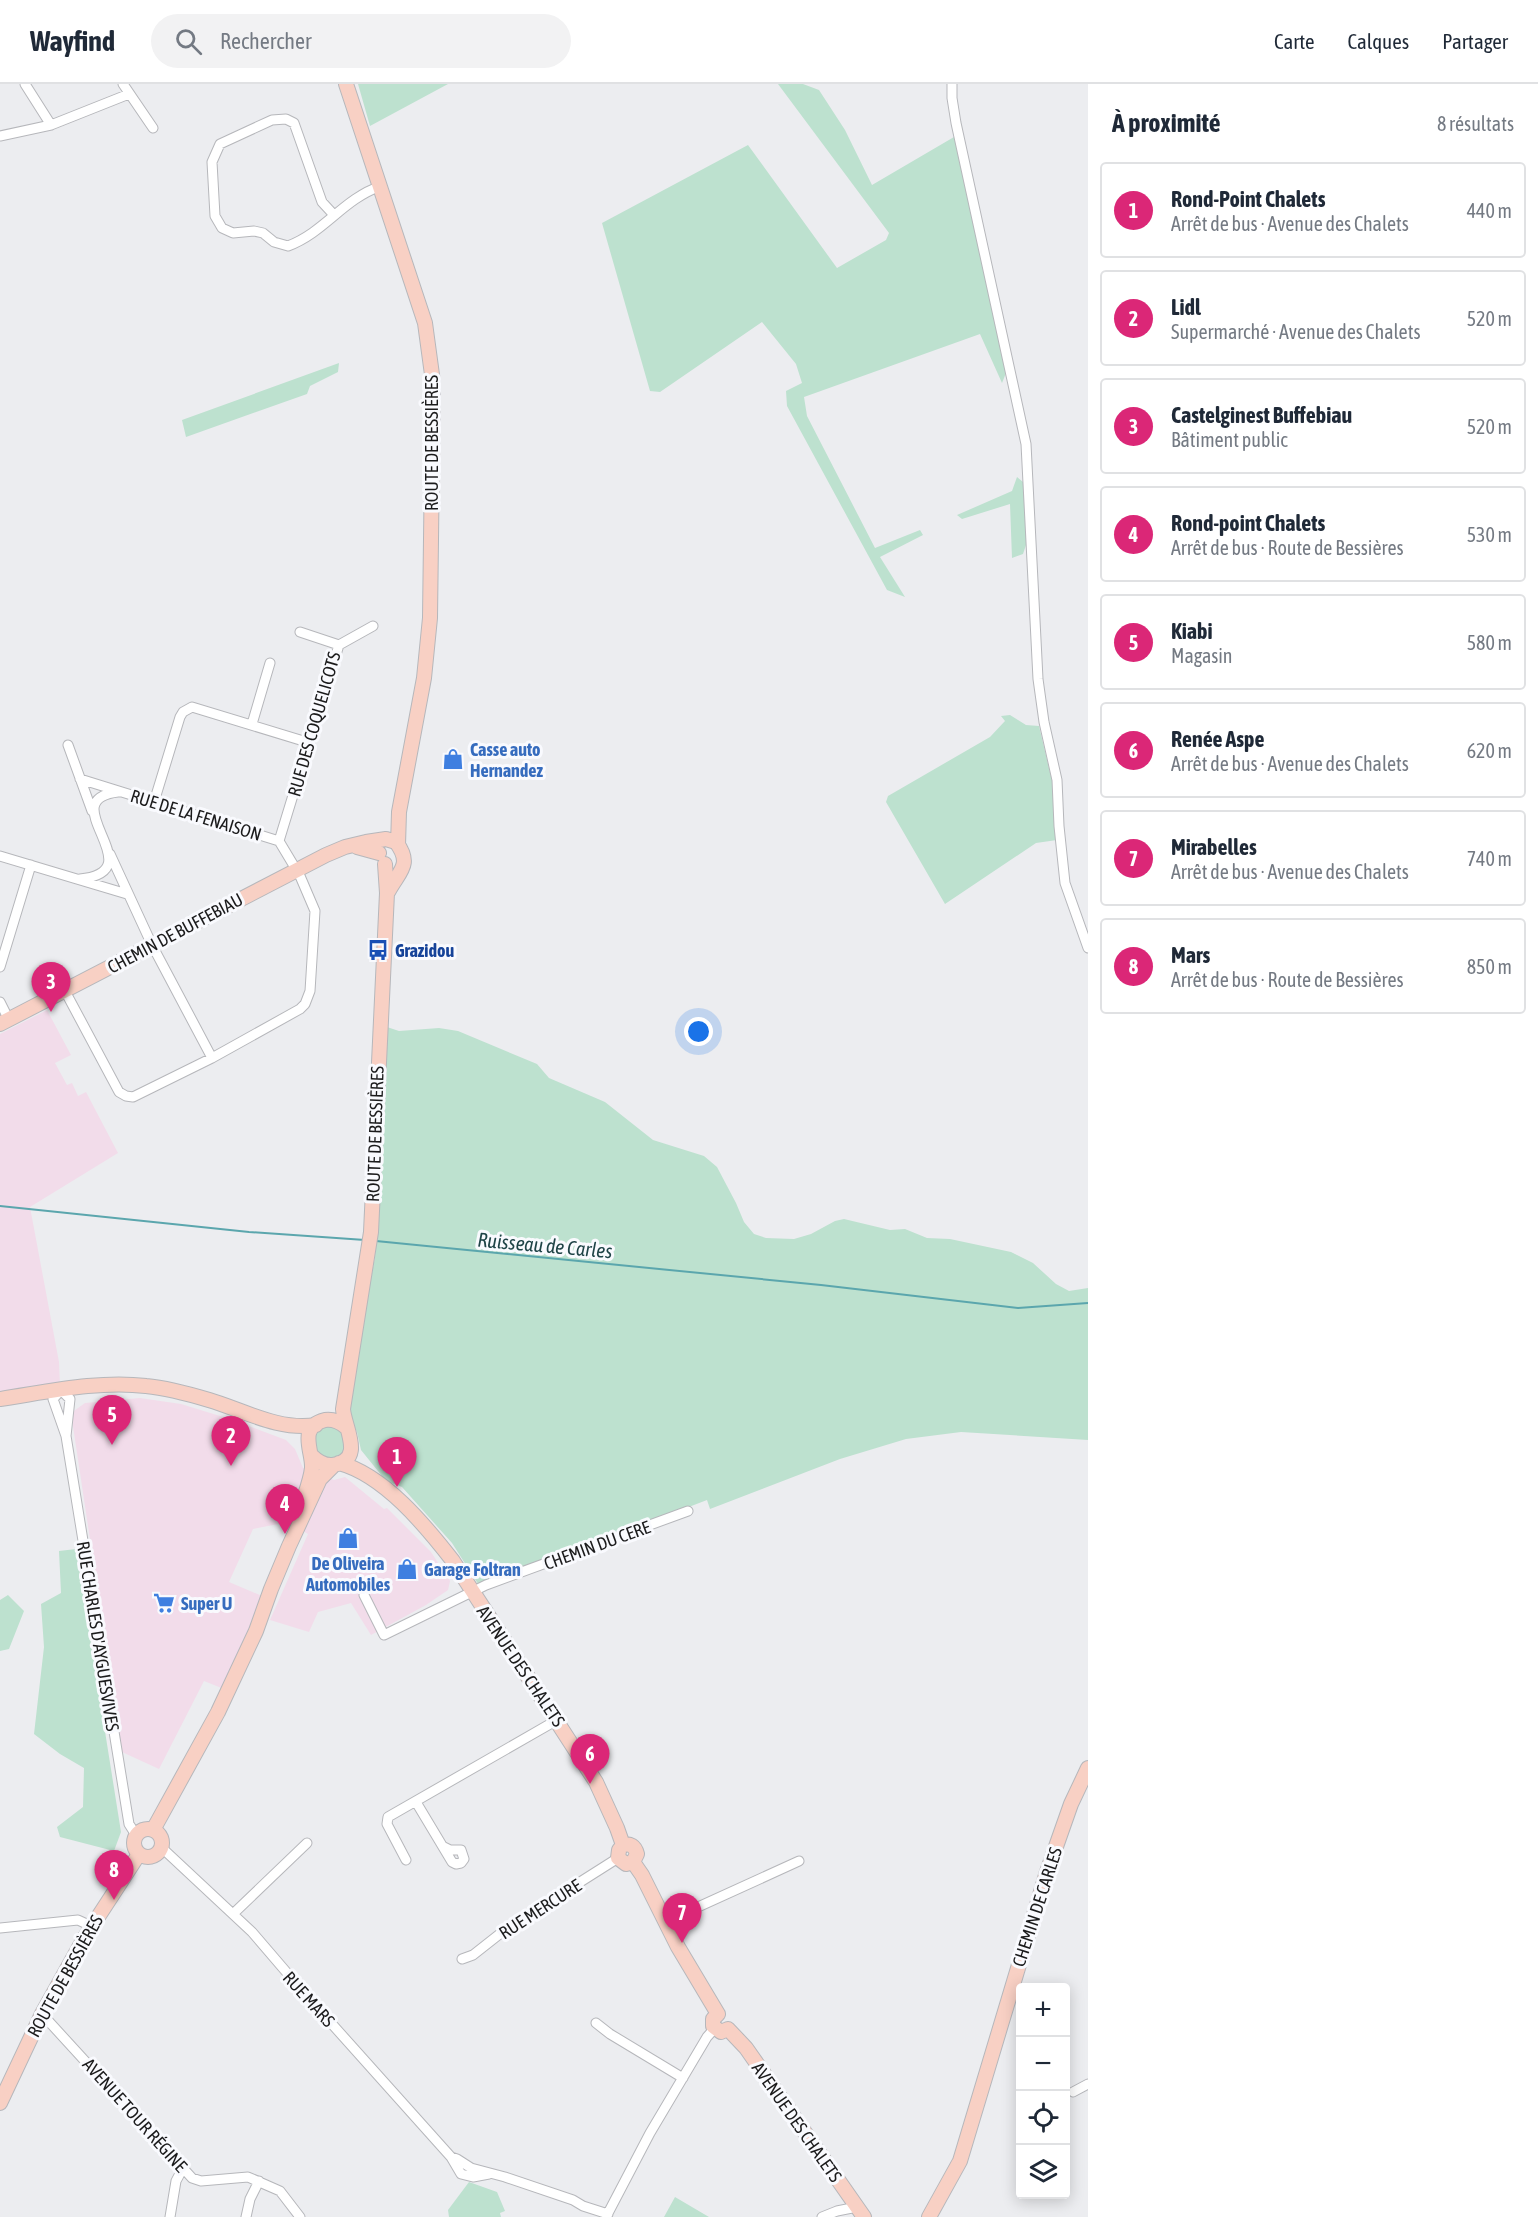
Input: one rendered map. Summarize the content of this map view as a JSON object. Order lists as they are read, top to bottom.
{
  "streets": {
    "main road": [
      "ROUTE DE BESSIÈRES",
      "CHEMIN DE BUFFEBIAU",
      "AVENUE DES CHALETS",
      "CHEMIN DE CARLES"
    ],
    "street": [
      "RUE DES COQUELICOTS",
      "RUE DE LA FENAISON",
      "CHEMIN DU CERE",
      "RUE CHARLES D'AYGUESVIVES",
      "RUE MERCURE",
      "RUE MARS",
      "AVENUE TOUR RÉGINE"
    ]
  },
  "crossings": [
    ["ROUTE DE BESSIÈRES", "CHEMIN DE BUFFEBIAU"],
    ["ROUTE DE BESSIÈRES", "RUE CHARLES D'AYGUESVIVES"],
    ["ROUTE DE BESSIÈRES", "AVENUE DES CHALETS"],
    ["ROUTE DE BESSIÈRES", "RUE MARS"],
    ["ROUTE DE BESSIÈRES", "AVENUE TOUR RÉGINE"],
    ["RUE DES COQUELICOTS", "RUE DE LA FENAISON"],
    ["RUE DE LA FENAISON", "CHEMIN DE BUFFEBIAU"],
    ["CHEMIN DU CERE", "AVENUE DES CHALETS"],
    ["RUE CHARLES D'AYGUESVIVES", "RUE MARS"],
    ["AVENUE DES CHALETS", "RUE MERCURE"]
  ],
  "water": ["Ruisseau de Carles"],
  "places": {
    "shop": ["Casse auto Hernandez", "De Oliveira Automobiles", "Garage Foltran"],
    "bus stop": ["Grazidou"],
    "supermarket": ["Super U"]
  },
  "page": {
    "header": "Wayfind",
    "search": "Rechercher",
    "nav": ["Carte", "Calques", "Partager"],
    "heading": ["À proximité", "8 résultats"],
    "list": [
      {
        "mark": "1",
        "name": "Rond-Point Chalets",
        "note": "Arrêt de bus · Avenue des Chalets",
        "value": "440 m"
      },
      {
        "mark": "2",
        "name": "Lidl",
        "note": "Supermarché · Avenue des Chalets",
        "value": "520 m"
      },
      {
        "mark": "3",
        "name": "Castelginest Buffebiau",
        "note": "Bâtiment public",
        "value": "520 m"
      },
      {
        "mark": "4",
        "name": "Rond-point Chalets",
        "note": "Arrêt de bus · Route de Bessières",
        "value": "530 m"
      },
      {
        "mark": "5",
        "name": "Kiabi",
        "note": "Magasin",
        "value": "580 m"
      },
      {
        "mark": "6",
        "name": "Renée Aspe",
        "note": "Arrêt de bus · Avenue des Chalets",
        "value": "620 m"
      },
      {
        "mark": "7",
        "name": "Mirabelles",
        "note": "Arrêt de bus · Avenue des Chalets",
        "value": "740 m"
      },
      {
        "mark": "8",
        "name": "Mars",
        "note": "Arrêt de bus · Route de Bessières",
        "value": "850 m"
      }
    ],
    "pins": [
      "3",
      "5",
      "2",
      "1",
      "4",
      "6",
      "8",
      "7"
    ],
    "map_buttons": ["+", "−"]
  }
}
